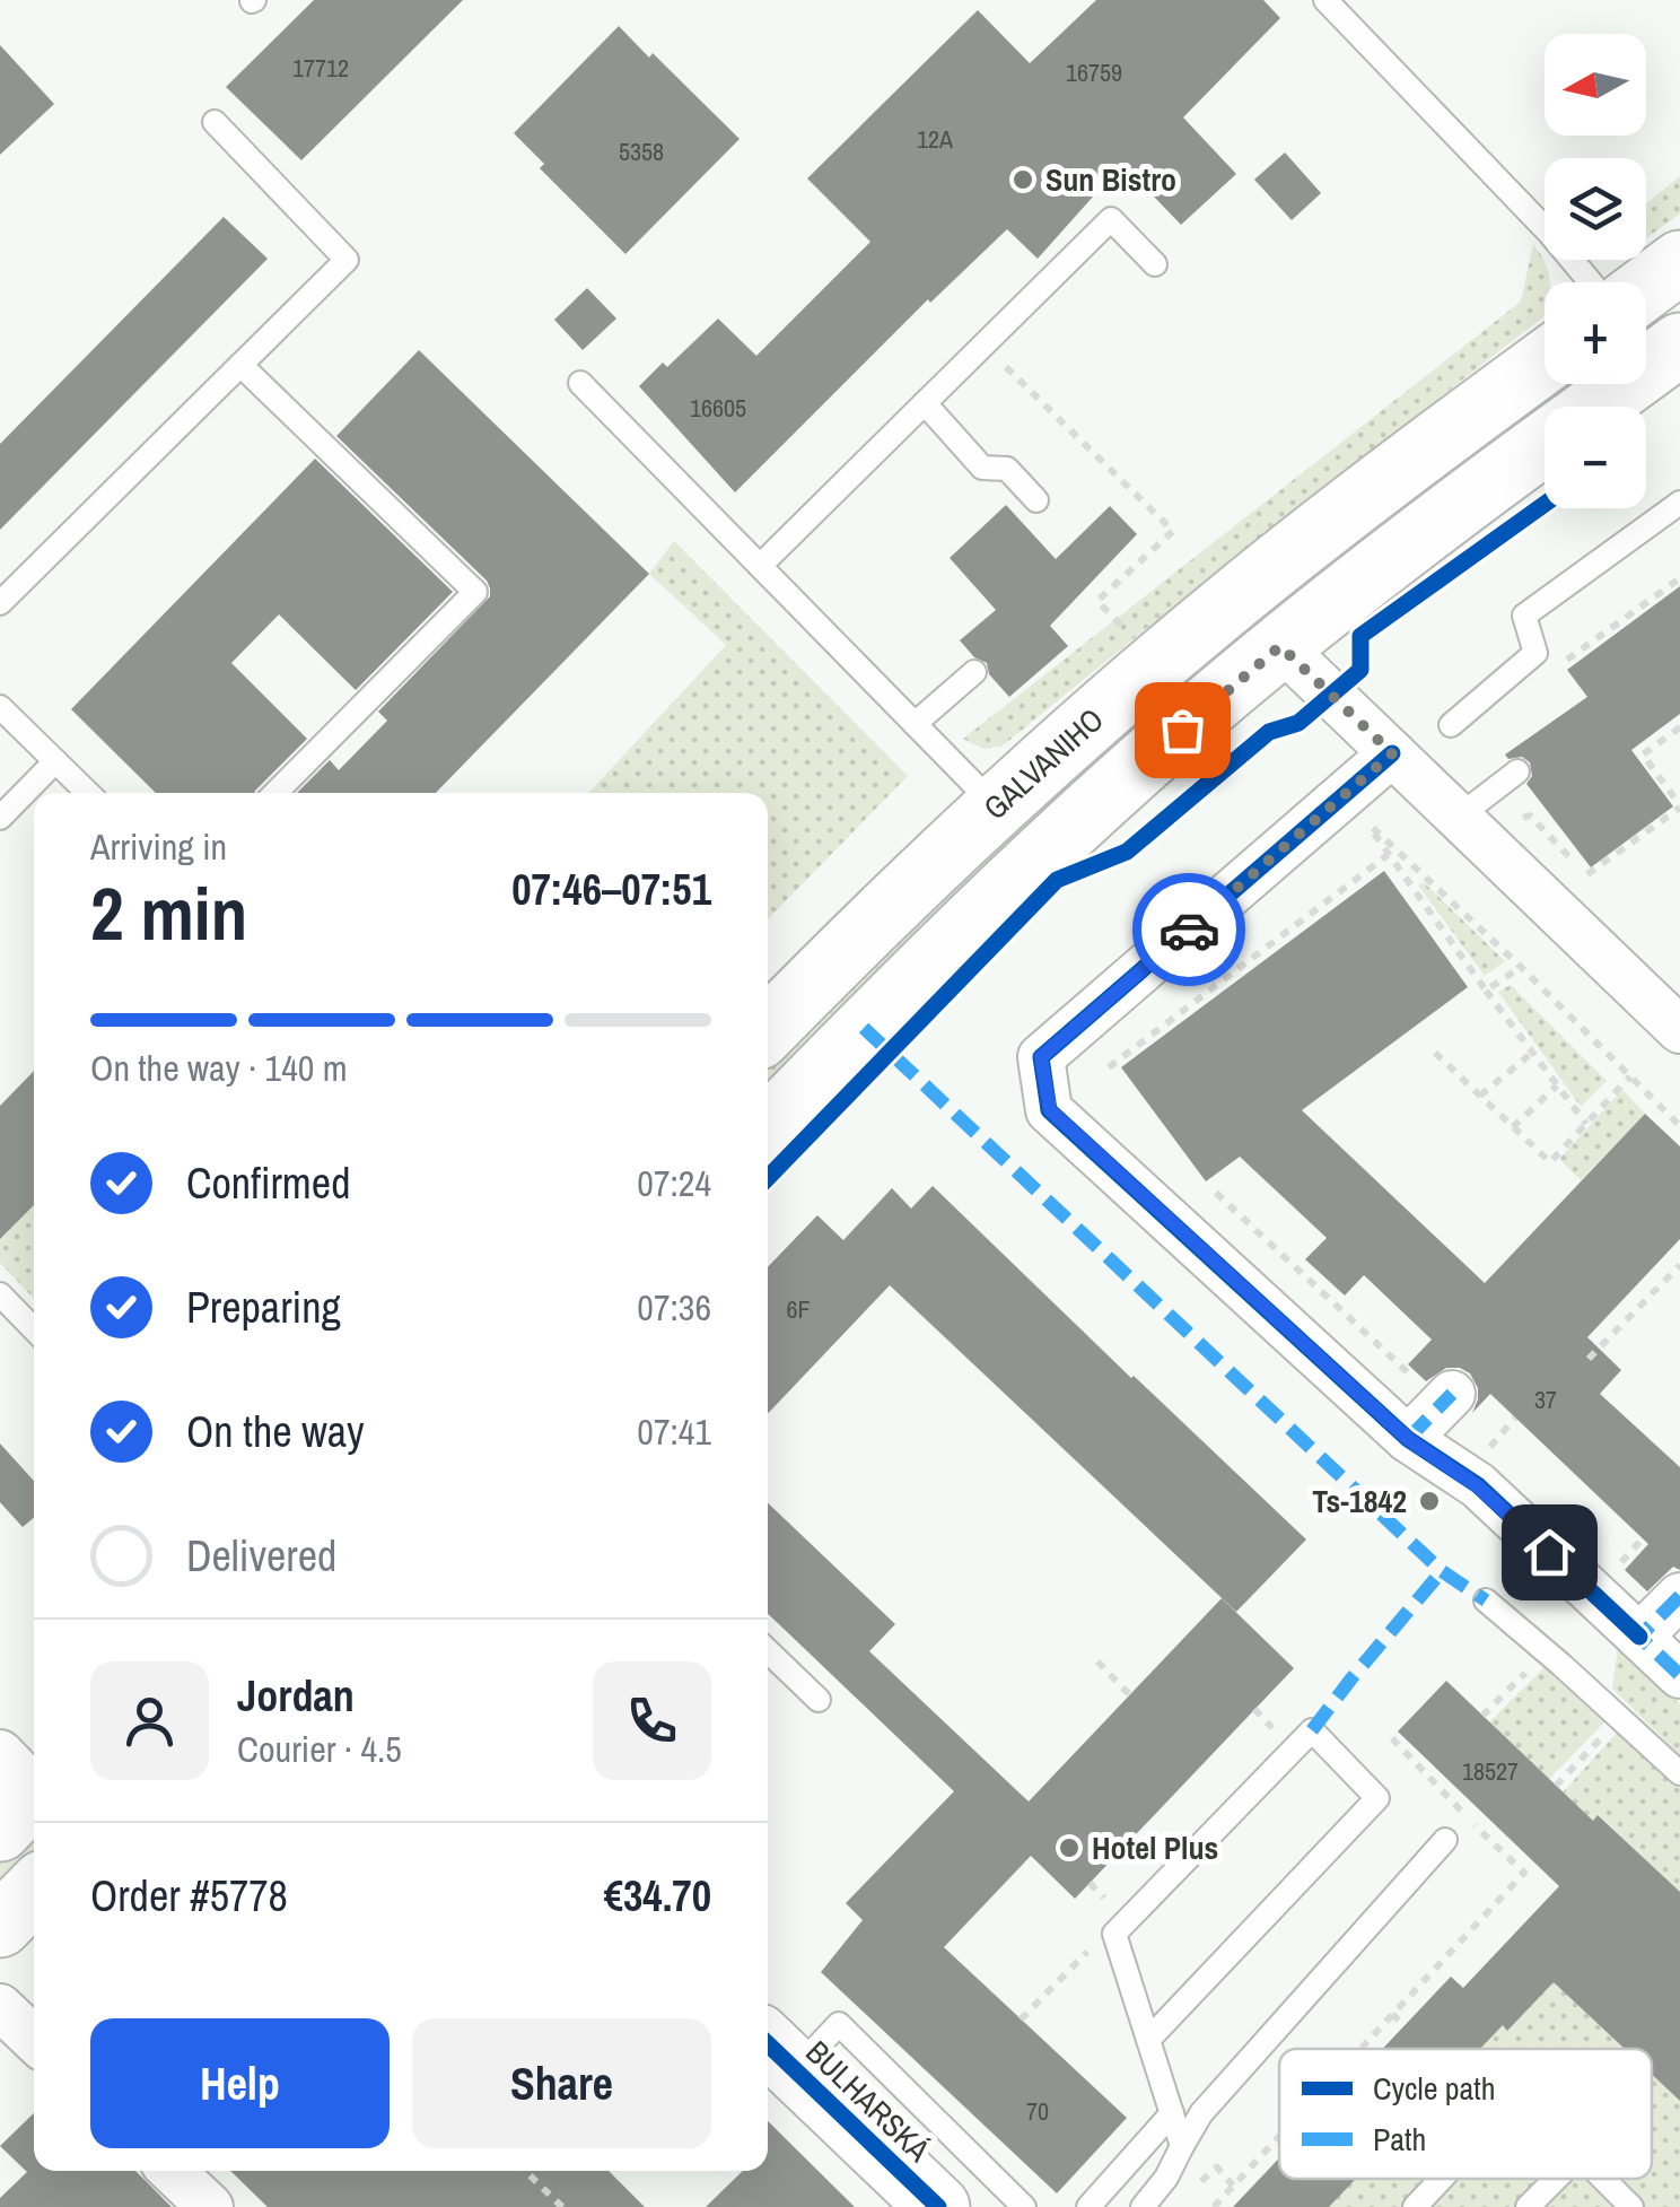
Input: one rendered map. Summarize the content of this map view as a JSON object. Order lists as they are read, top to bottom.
{
  "streets": {
    "main road": ["GALVANIHO", "BULHARSKÁ"]
  },
  "places": ["Sun Bistro", "Ts-1842", "Hotel Plus"],
  "house_numbers": [
    "17712",
    "16759",
    "12A",
    "5358",
    "16605",
    "6F",
    "37",
    "18527",
    "70"
  ],
  "legend": ["Cycle path", "Path"],
  "north": "left",
  "page": {
    "map_buttons": ["+", "−"],
    "heading": ["2 min", "Arriving in", "07:46–07:51"],
    "panel": [
      "Jordan",
      "Courier · 4.5",
      "Order #5778",
      "€34.70"
    ],
    "bar": "On the way · 140 m",
    "list": [
      ["Confirmed", "07:24"],
      ["Preparing", "07:36"],
      ["On the way", "07:41"],
      "Delivered"
    ],
    "buttons": ["Help", "Share"]
  }
}
